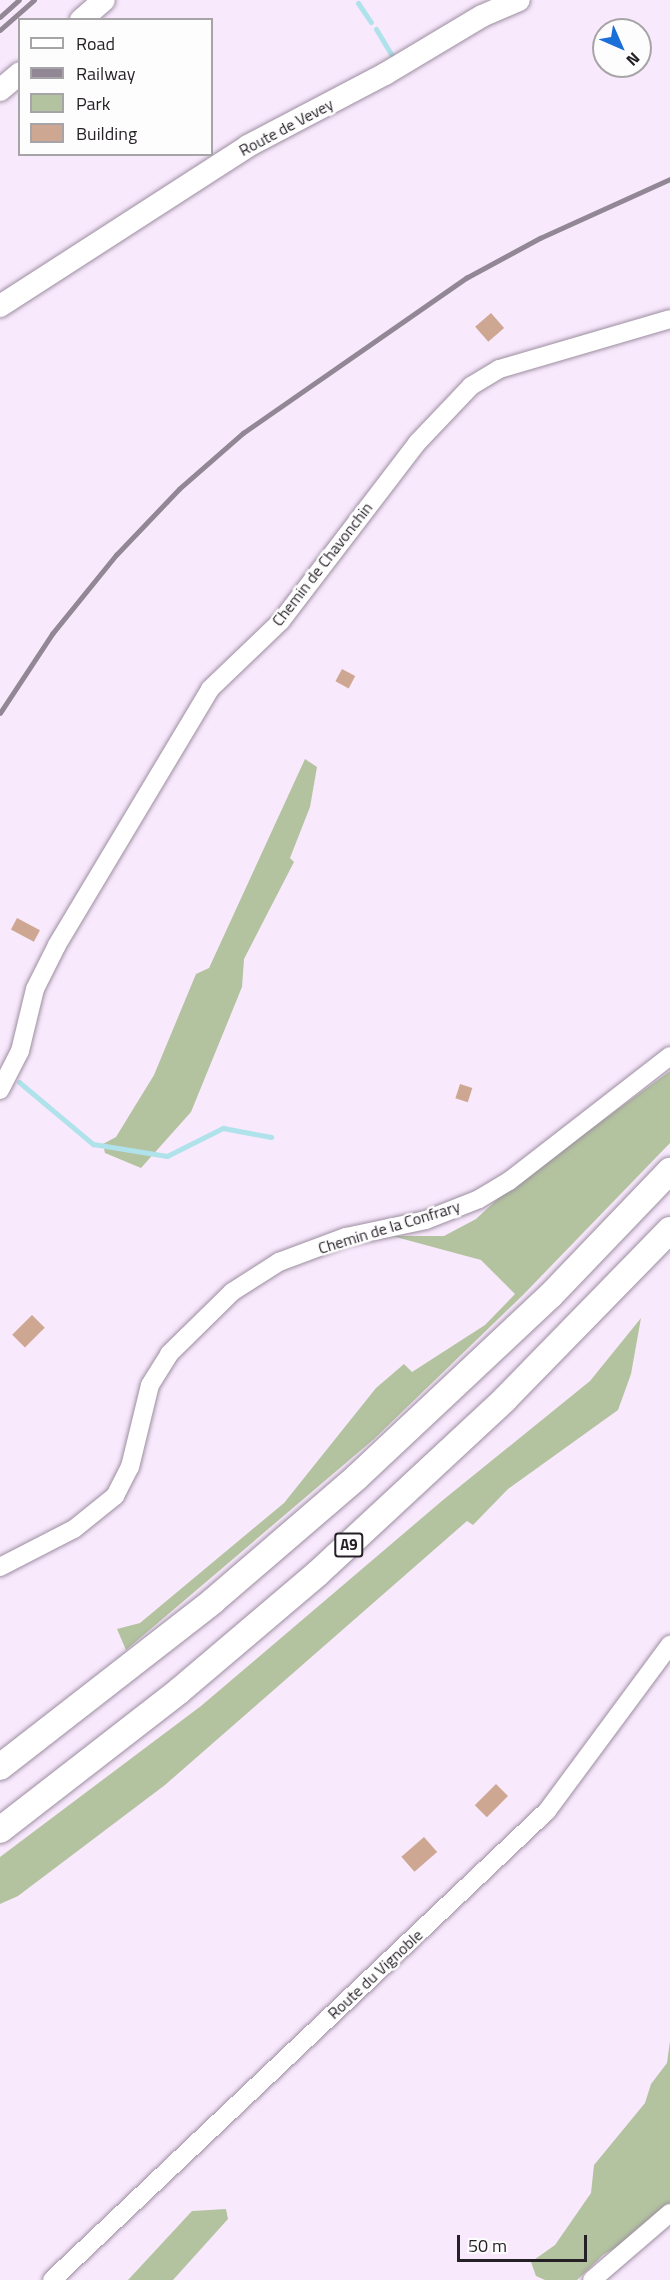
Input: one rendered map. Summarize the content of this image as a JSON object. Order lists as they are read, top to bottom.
{
  "streets": {
    "highway": ["A9"],
    "main road": ["Route de Vevey"],
    "street": ["Chemin de Chavonchin", "Chemin de la Confrary", "Route du Vignoble"]
  },
  "legend": [
    "Road",
    "Railway",
    "Park",
    "Building"
  ],
  "scale_bar": "50 m",
  "north": "bottom right"
}
